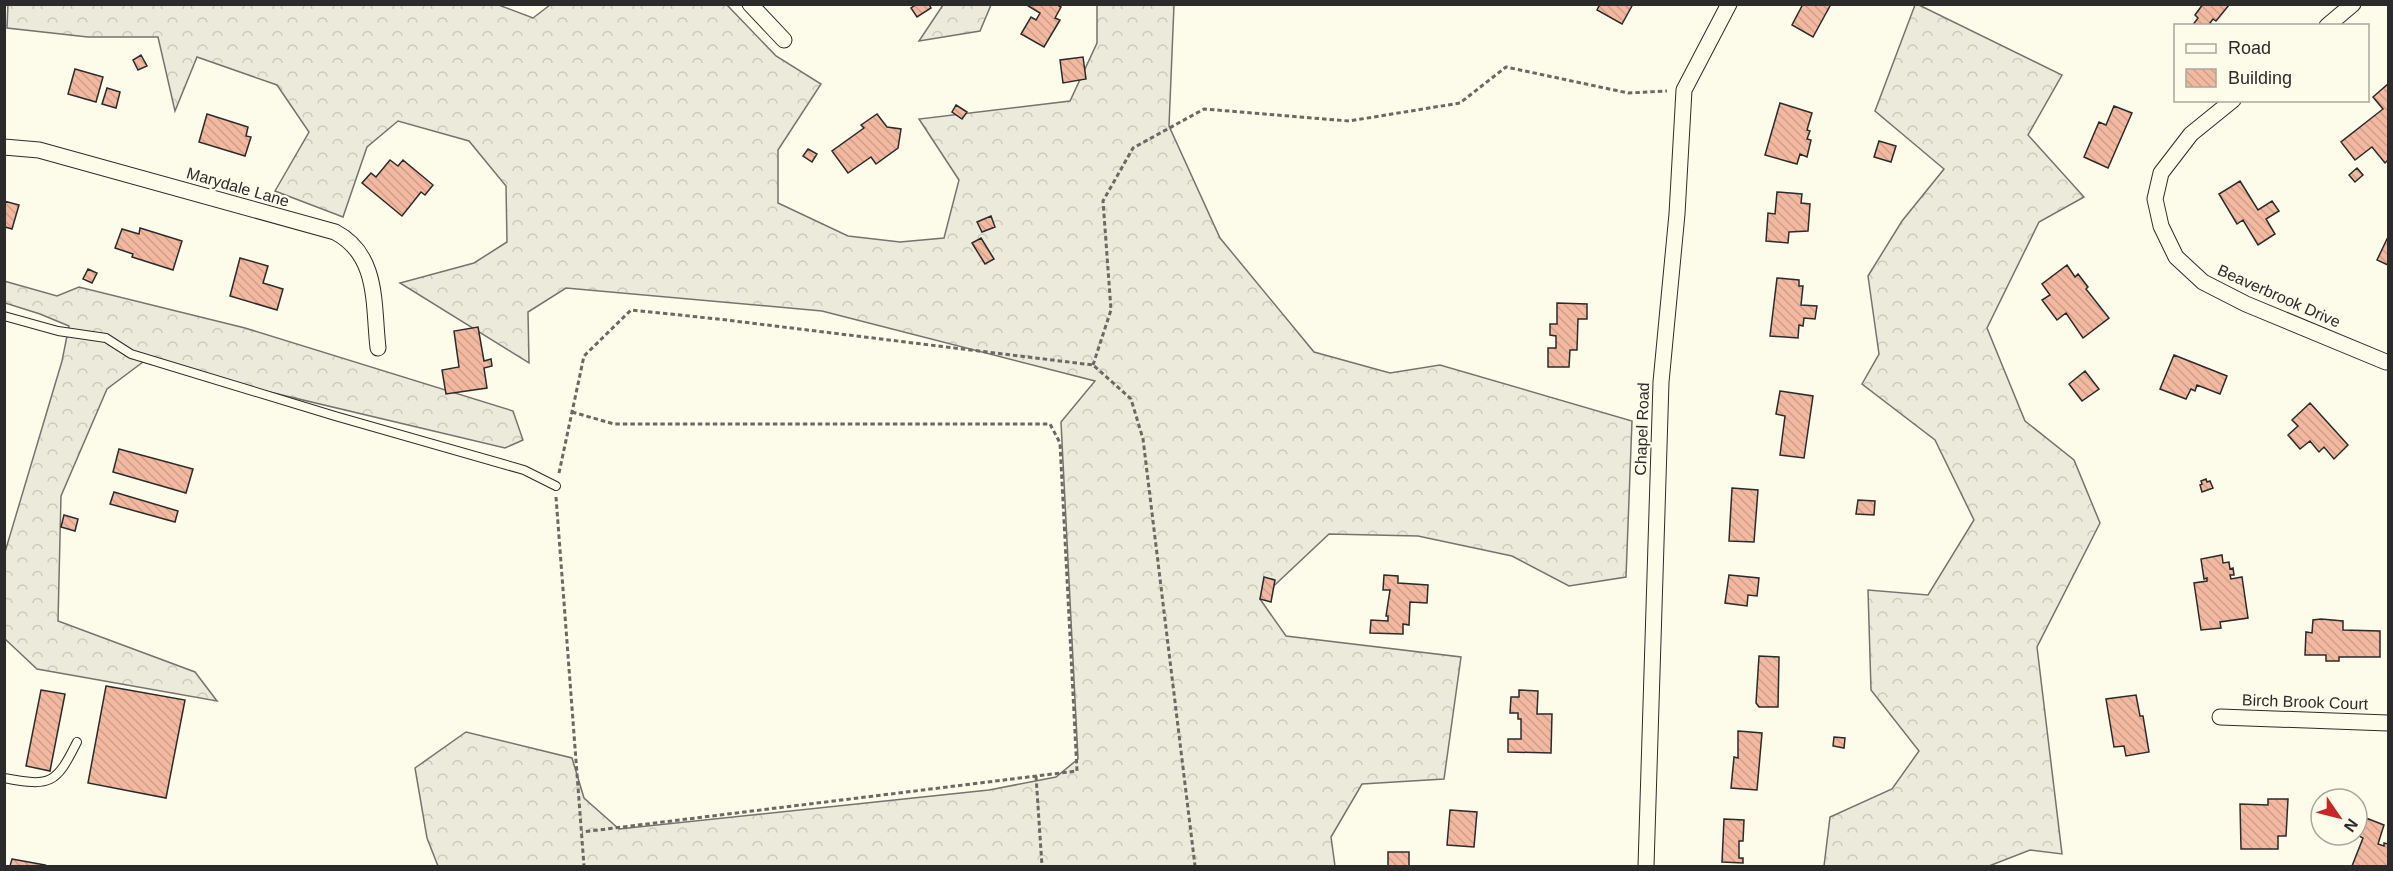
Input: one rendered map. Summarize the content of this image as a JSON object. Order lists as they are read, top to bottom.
{
  "streets": {
    "street": [
      "Marydale Lane",
      "Beaverbrook Drive",
      "Chapel Road",
      "Birch Brook Court"
    ]
  },
  "legend": ["Road", "Building"],
  "north": "bottom right"
}
